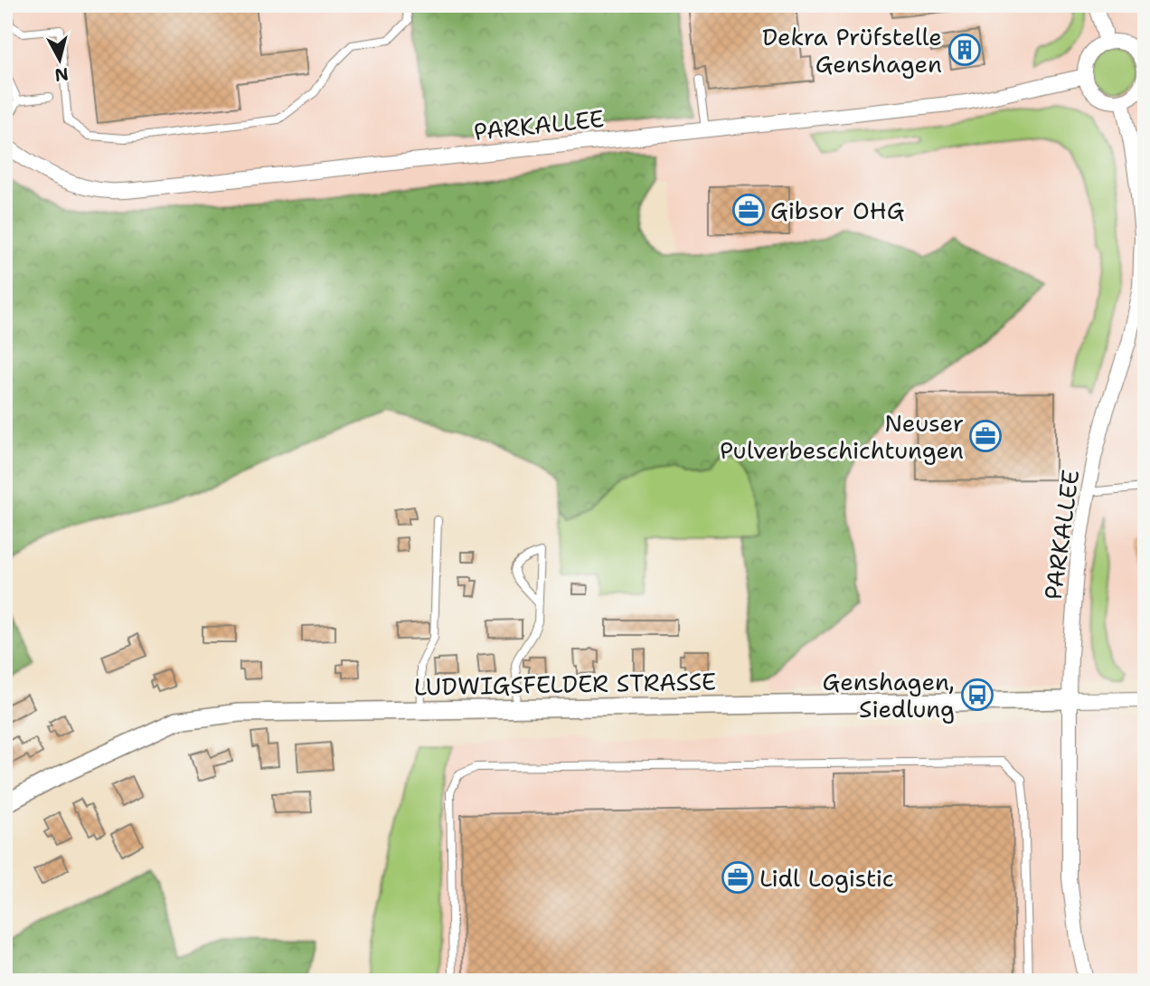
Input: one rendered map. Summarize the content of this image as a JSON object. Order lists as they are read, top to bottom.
{
  "streets": {
    "street": ["PARKALLEE", "LUDWIGSFELDER STRASSE"]
  },
  "crossings": [
    ["PARKALLEE", "LUDWIGSFELDER STRASSE"]
  ],
  "places": {
    "building": ["Dekra Prüfstelle Genshagen"],
    "office": ["Gibsor OHG", "Neuser Pulverbeschichtungen", "Lidl Logistic"],
    "bus stop": ["Genshagen, Siedlung"]
  },
  "north": "bottom"
}
